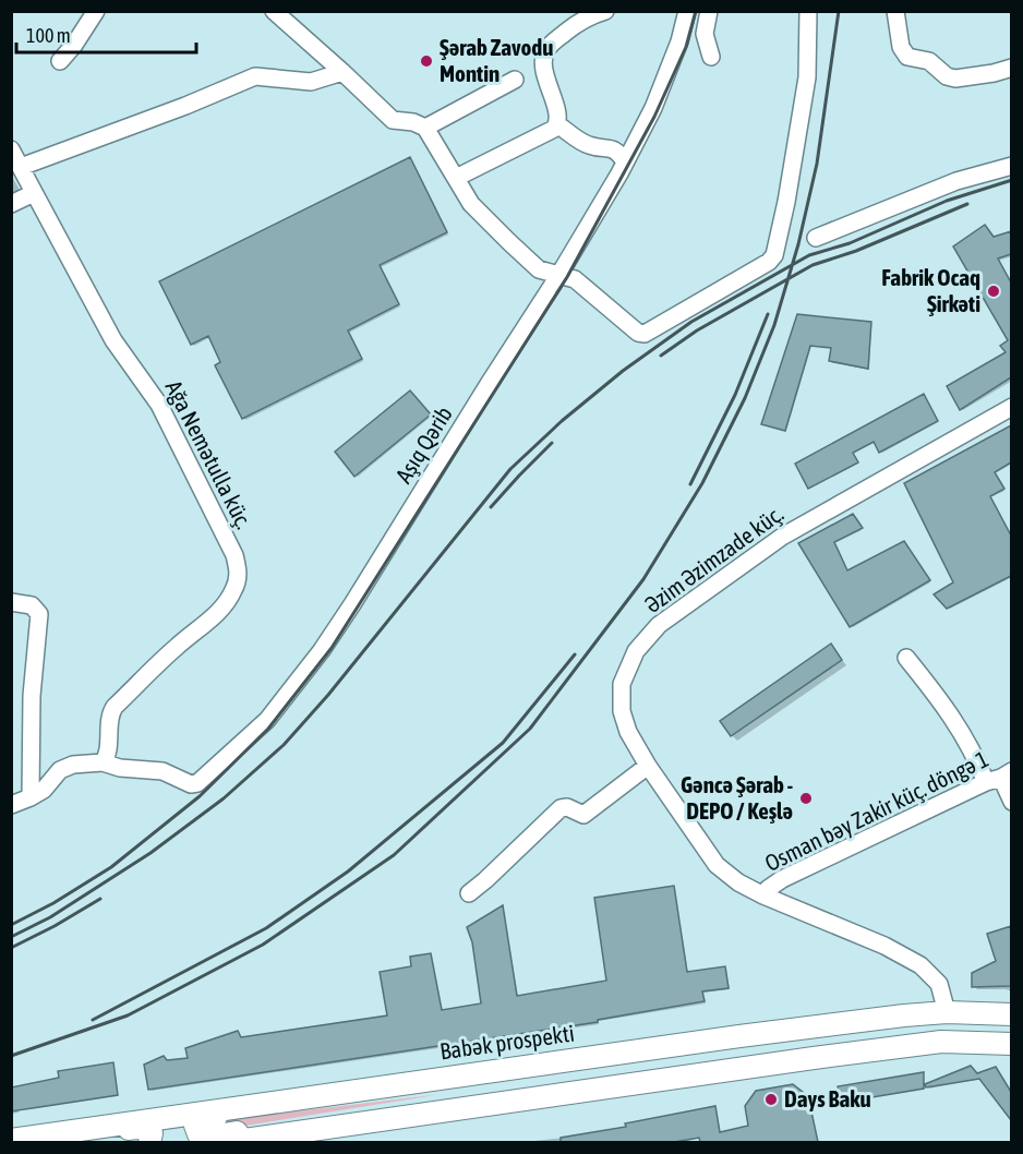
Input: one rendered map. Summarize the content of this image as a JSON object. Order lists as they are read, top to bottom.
{
  "streets": {
    "main road": ["Babək prospekti"],
    "street": [
      "Aşıq Qərib",
      "Ağa Nemətulla küç.",
      "Əzim Əzimzade küç.",
      "Osman bəy Zakir küç. döngə 1"
    ]
  },
  "crossings": [
    ["Aşıq Qərib", "Ağa Nemətulla küç."],
    ["Əzim Əzimzade küç.", "Osman bəy Zakir küç. döngə 1"],
    ["Əzim Əzimzade küç.", "Babək prospekti"]
  ],
  "places": [
    "Şərab Zavodu Montin",
    "Fabrik Ocaq Şirkəti",
    "Gəncə Şərab - DEPO / Keşlə",
    "Days Baku"
  ],
  "scale_bar": "100 m"
}
